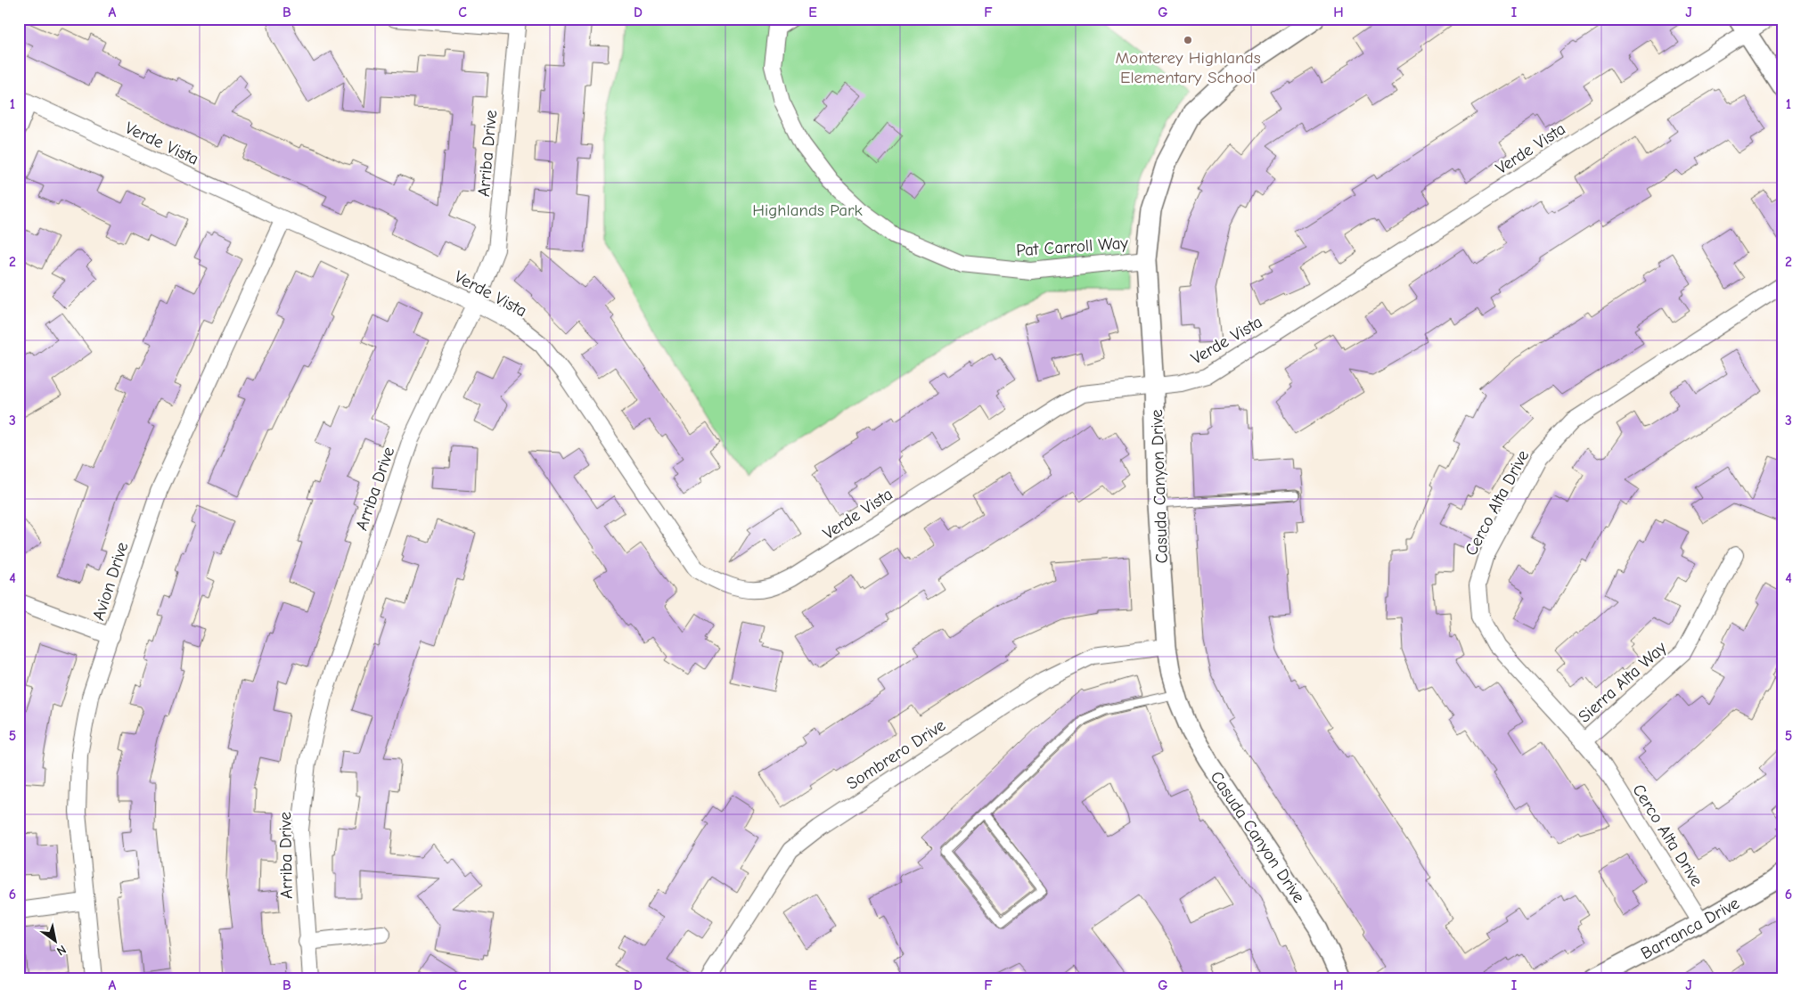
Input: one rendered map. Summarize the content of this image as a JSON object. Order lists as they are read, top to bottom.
{
  "streets": {
    "street": [
      "Verde Vista",
      "Arriba Drive",
      "Pat Carroll Way",
      "Casuda Canyon Drive",
      "Cerco Alta Drive",
      "Avion Drive",
      "Sierra Alta Way",
      "Sombrero Drive",
      "Barranca Drive"
    ]
  },
  "crossings": [
    ["Verde Vista", "Arriba Drive"],
    ["Verde Vista", "Casuda Canyon Drive"],
    ["Verde Vista", "Avion Drive"],
    ["Pat Carroll Way", "Casuda Canyon Drive"],
    ["Casuda Canyon Drive", "Sombrero Drive"],
    ["Cerco Alta Drive", "Sierra Alta Way"],
    ["Cerco Alta Drive", "Barranca Drive"]
  ],
  "parks": ["Highlands Park"],
  "places": ["Monterey Highlands Elementary School"],
  "north": "bottom right",
  "grid": {
    "columns": [
      "A",
      "B",
      "C",
      "D",
      "E",
      "F",
      "G",
      "H",
      "I",
      "J"
    ],
    "rows": [
      "1",
      "2",
      "3",
      "4",
      "5",
      "6"
    ]
  }
}
